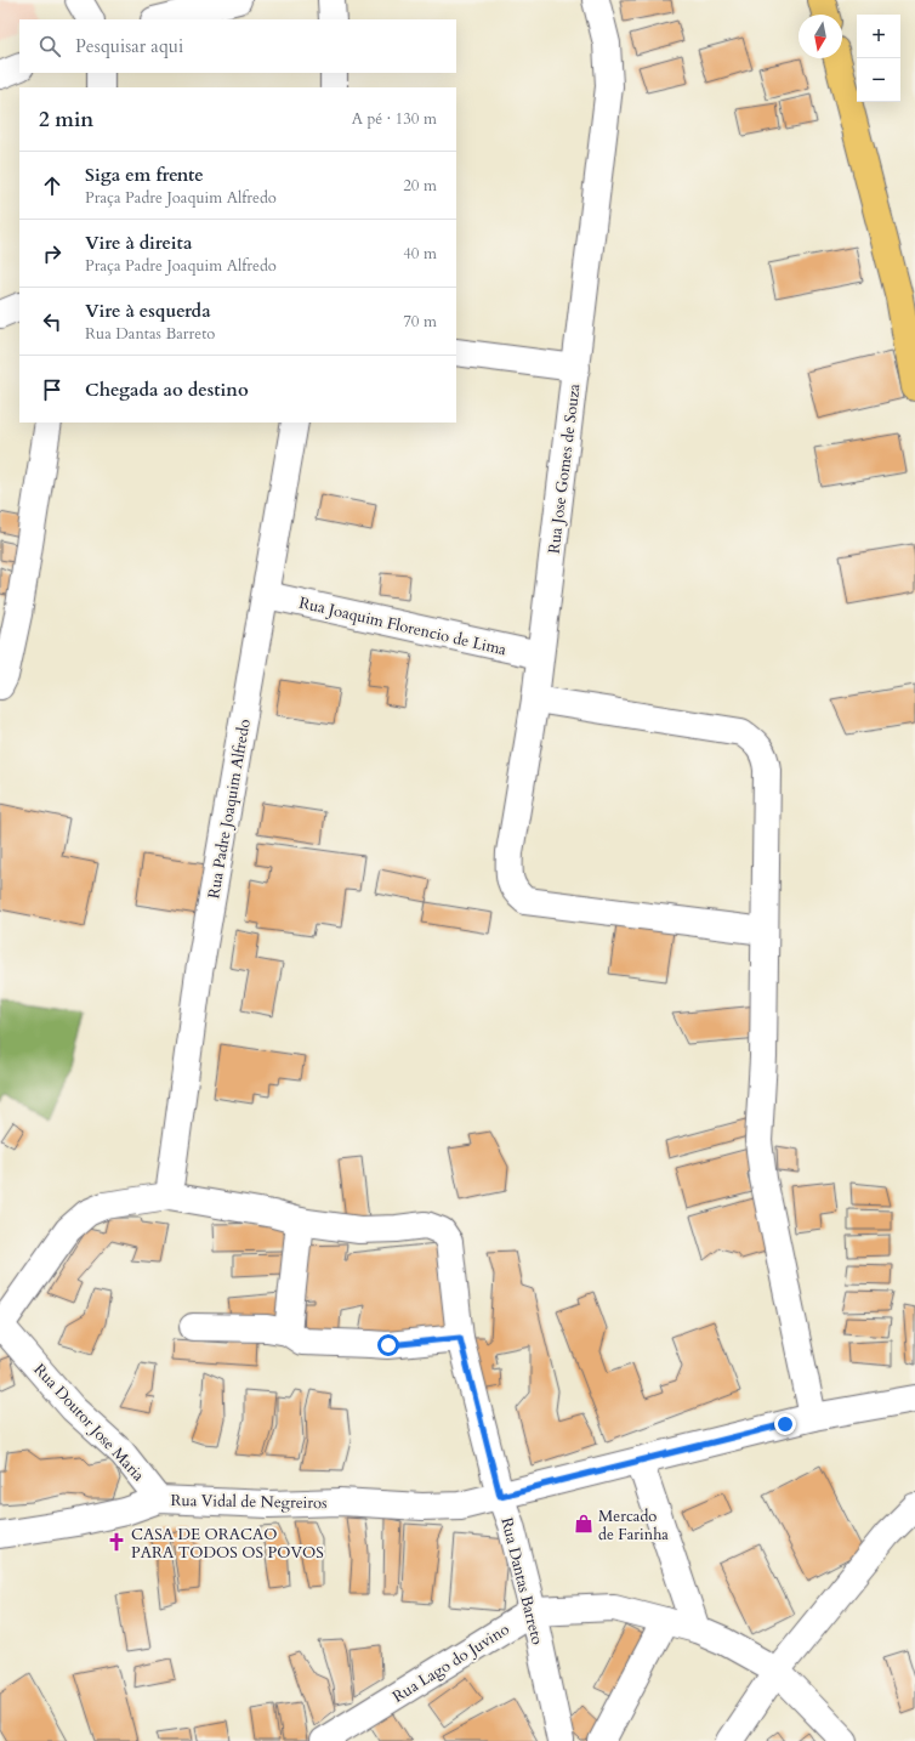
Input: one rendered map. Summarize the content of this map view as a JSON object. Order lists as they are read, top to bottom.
{
  "streets": {
    "street": [
      "Rua Jose Gomes de Souza",
      "Rua Joaquim Florencio de Lima",
      "Rua Padre Joaquim Alfredo",
      "Rua Doutor Jose Maria",
      "Rua Vidal de Negreiros",
      "Rua Dantas Barreto",
      "Rua Lago do Juvino"
    ]
  },
  "crossings": [
    ["Rua Jose Gomes de Souza", "Rua Joaquim Florencio de Lima"],
    ["Rua Joaquim Florencio de Lima", "Rua Padre Joaquim Alfredo"],
    ["Rua Doutor Jose Maria", "Rua Vidal de Negreiros"],
    ["Rua Vidal de Negreiros", "Rua Dantas Barreto"],
    ["Rua Dantas Barreto", "Rua Lago do Juvino"]
  ],
  "places": {
    "shop": ["Mercado de Farinha"],
    "church": ["CASA DE ORACAO PARA TODOS OS POVOS"]
  },
  "north": "bottom",
  "page": {
    "map_buttons": ["+", "−"],
    "search": "Pesquisar aqui",
    "heading": ["2 min", "A pé · 130 m"],
    "list": [
      ["Siga em frente", "Praça Padre Joaquim Alfredo", "20 m"],
      ["Vire à direita", "Praça Padre Joaquim Alfredo", "40 m"],
      ["Vire à esquerda", "Rua Dantas Barreto", "70 m"],
      "Chegada ao destino"
    ]
  }
}
